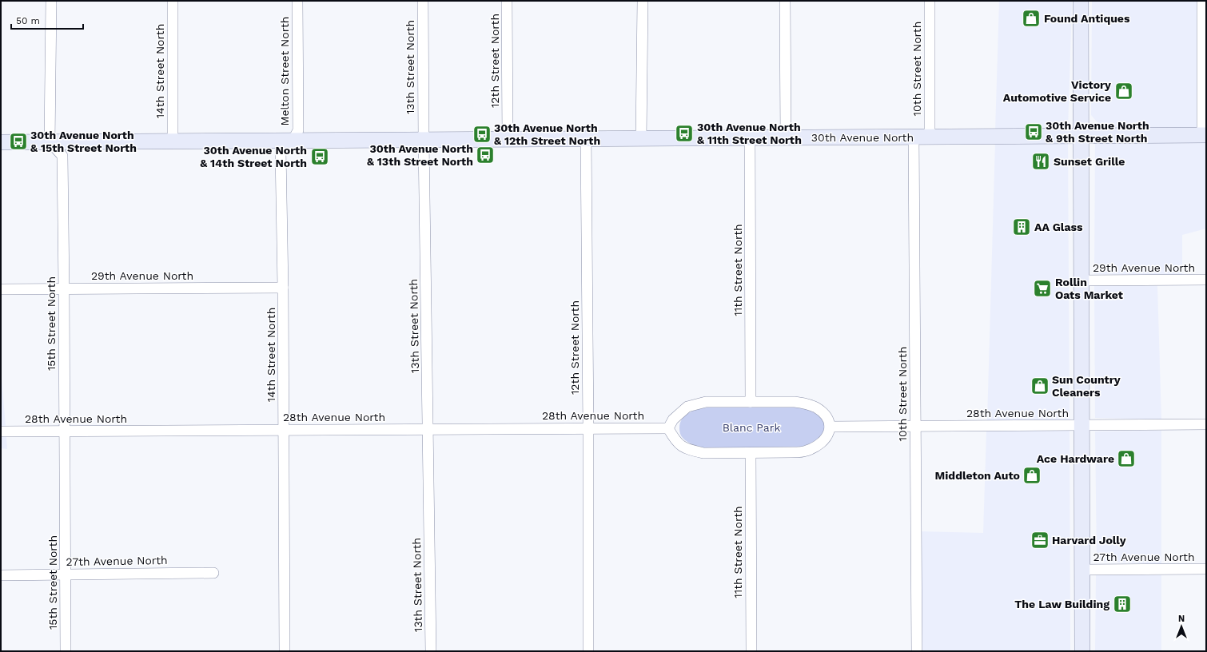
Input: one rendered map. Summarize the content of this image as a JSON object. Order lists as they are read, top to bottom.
{
  "streets": {
    "street": [
      "12th Street North",
      "13th Street North",
      "10th Street North",
      "14th Street North",
      "Melton Street North",
      "30th Avenue North",
      "29th Avenue North",
      "11th Street North",
      "15th Street North",
      "28th Avenue North",
      "27th Avenue North"
    ]
  },
  "crossings": [
    ["12th Street North", "30th Avenue North"],
    ["12th Street North", "28th Avenue North"],
    ["13th Street North", "30th Avenue North"],
    ["13th Street North", "28th Avenue North"],
    ["10th Street North", "30th Avenue North"],
    ["10th Street North", "28th Avenue North"],
    ["14th Street North", "Melton Street North"],
    ["14th Street North", "30th Avenue North"],
    ["14th Street North", "29th Avenue North"],
    ["14th Street North", "28th Avenue North"],
    ["Melton Street North", "30th Avenue North"],
    ["30th Avenue North", "11th Street North"],
    ["30th Avenue North", "15th Street North"],
    ["29th Avenue North", "15th Street North"],
    ["15th Street North", "28th Avenue North"],
    ["15th Street North", "27th Avenue North"]
  ],
  "parks": ["Blanc Park"],
  "places": {
    "shop": [
      "Found Antiques",
      "Victory Automotive Service",
      "Sun Country Cleaners",
      "Ace Hardware",
      "Middleton Auto"
    ],
    "bus stop": [
      "30th Avenue North & 9th Street North",
      "30th Avenue North & 11th Street North",
      "30th Avenue North & 12th Street North",
      "30th Avenue North & 15th Street North",
      "30th Avenue North & 13th Street North",
      "30th Avenue North & 14th Street North"
    ],
    "restaurant": ["Sunset Grille"],
    "building": ["AA Glass", "The Law Building"],
    "supermarket": ["Rollin Oats Market"],
    "office": ["Harvard Jolly"]
  },
  "scale_bar": "50 m",
  "north": "top"
}
